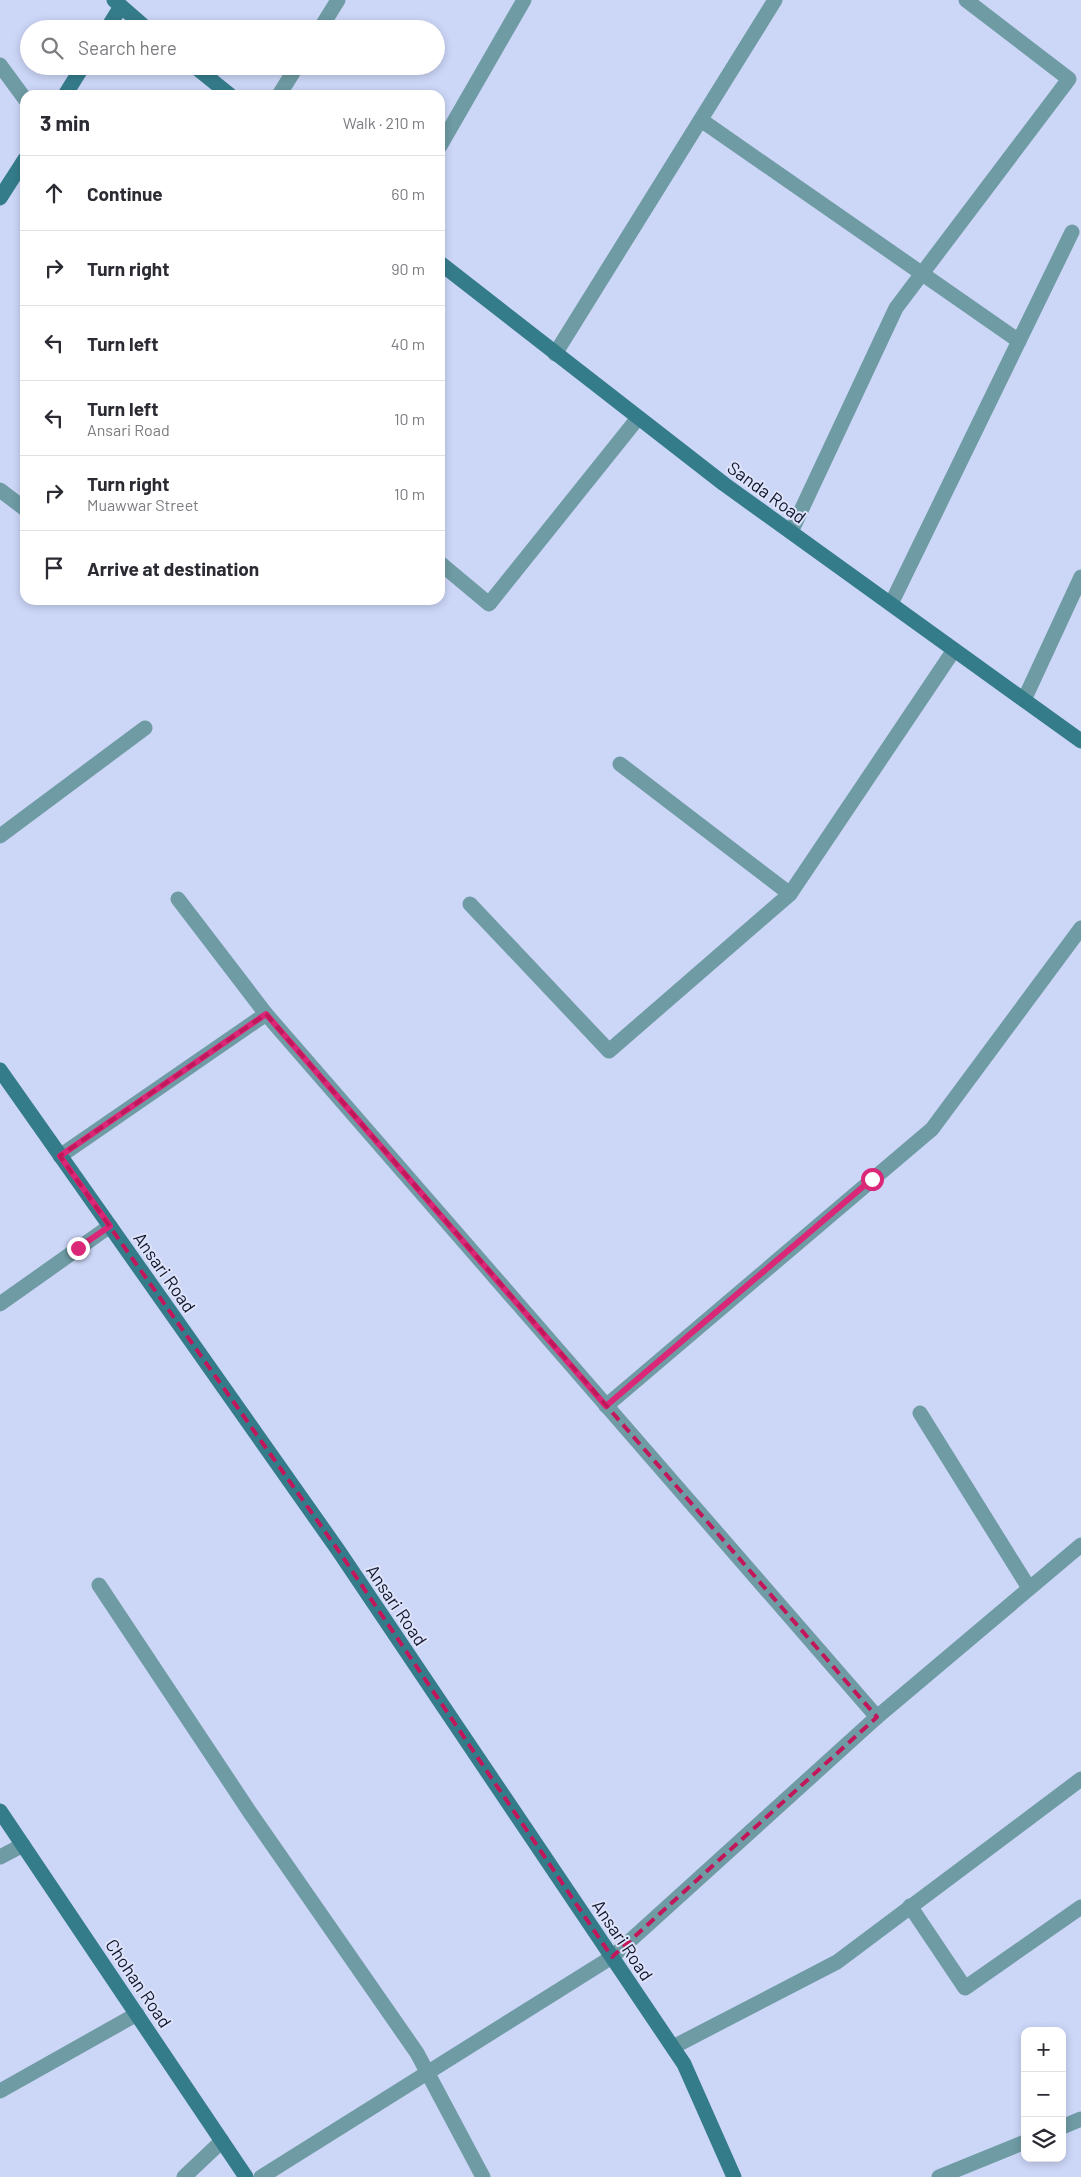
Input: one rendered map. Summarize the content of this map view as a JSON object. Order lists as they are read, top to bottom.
{
  "streets": {
    "street": ["Sanda Road", "Ansari Road", "Chohan Road"]
  },
  "page": {
    "search": "Search here",
    "heading": ["3 min", "Walk · 210 m"],
    "list": [
      ["Continue", "60 m"],
      ["Turn right", "90 m"],
      ["Turn left", "40 m"],
      ["Turn left", "Ansari Road", "10 m"],
      ["Turn right", "Muawwar Street", "10 m"],
      "Arrive at destination"
    ],
    "map_buttons": ["+", "−"]
  }
}
